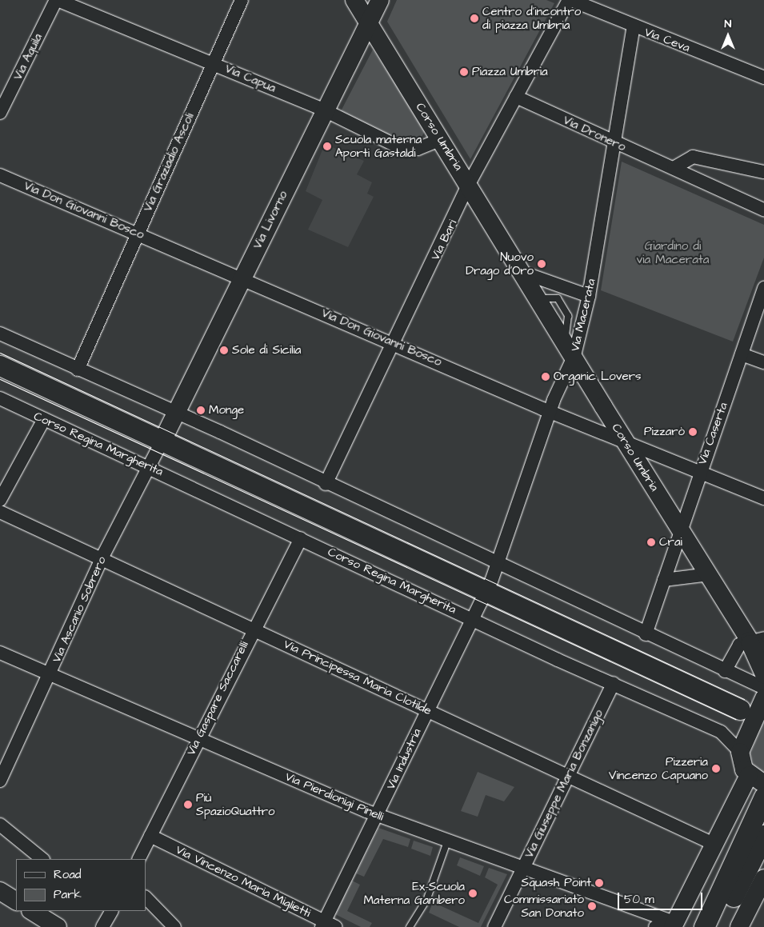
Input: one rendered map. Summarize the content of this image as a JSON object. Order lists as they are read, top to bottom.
{
  "streets": {
    "main road": ["Corso Umbria", "Via Livorno", "Corso Regina Margherita"],
    "street": [
      "Via Ceva",
      "Via Aquila",
      "Via Capua",
      "Via Dronero",
      "Via Graziadio Ascoli",
      "Via Don Giovanni Bosco",
      "Via Bari",
      "Via Macerata",
      "Via Caserta",
      "Via Ascanio Sobrero",
      "Via Principessa Maria Clotilde",
      "Via Gaspare Saccarelli",
      "Via Industria",
      "Via Giuseppe Maria Bonzanigo",
      "Via Pierdionigi Pinelli",
      "Via Vincenzo Maria Miglietti"
    ]
  },
  "crossings": [
    ["Via Ceva", "Via Macerata"],
    ["Via Aquila", "Via Capua"],
    ["Via Capua", "Corso Umbria"],
    ["Via Capua", "Via Graziadio Ascoli"],
    ["Via Capua", "Via Livorno"],
    ["Via Dronero", "Via Bari"],
    ["Via Dronero", "Via Macerata"],
    ["Corso Umbria", "Via Don Giovanni Bosco"],
    ["Corso Umbria", "Via Livorno"],
    ["Corso Umbria", "Via Bari"],
    ["Corso Umbria", "Via Macerata"],
    ["Corso Umbria", "Via Caserta"],
    ["Via Graziadio Ascoli", "Via Don Giovanni Bosco"],
    ["Via Don Giovanni Bosco", "Via Livorno"],
    ["Via Don Giovanni Bosco", "Via Bari"],
    ["Via Don Giovanni Bosco", "Via Macerata"],
    ["Via Don Giovanni Bosco", "Via Caserta"],
    ["Via Livorno", "Via Ascanio Sobrero"],
    ["Via Macerata", "Via Industria"],
    ["Corso Regina Margherita", "Via Ascanio Sobrero"],
    ["Corso Regina Margherita", "Via Gaspare Saccarelli"],
    ["Corso Regina Margherita", "Via Industria"],
    ["Corso Regina Margherita", "Via Giuseppe Maria Bonzanigo"],
    ["Via Ascanio Sobrero", "Via Principessa Maria Clotilde"],
    ["Via Ascanio Sobrero", "Via Pierdionigi Pinelli"],
    ["Via Principessa Maria Clotilde", "Via Gaspare Saccarelli"],
    ["Via Principessa Maria Clotilde", "Via Industria"],
    ["Via Principessa Maria Clotilde", "Via Giuseppe Maria Bonzanigo"],
    ["Via Gaspare Saccarelli", "Via Pierdionigi Pinelli"],
    ["Via Gaspare Saccarelli", "Via Vincenzo Maria Miglietti"],
    ["Via Industria", "Via Pierdionigi Pinelli"],
    ["Via Industria", "Via Vincenzo Maria Miglietti"],
    ["Via Giuseppe Maria Bonzanigo", "Via Pierdionigi Pinelli"]
  ],
  "parks": ["Giardino di via Macerata"],
  "places": [
    "Centro d'incontro di piazza Umbria",
    "Piazza Umbria",
    "Scuola materna Aporti Gastaldi",
    "Nuovo Drago d'Oro",
    "Sole di Sicilia",
    "Organic Lovers",
    "Monge",
    "Pizzarò",
    "Crai",
    "Pizzeria Vincenzo Capuano",
    "Più SpazioQuattro",
    "Squash Point",
    "Ex-Scuola Materna Gambero",
    "Commissariato San Donato"
  ],
  "legend": ["Road", "Park"],
  "scale_bar": "50 m",
  "north": "top"
}
